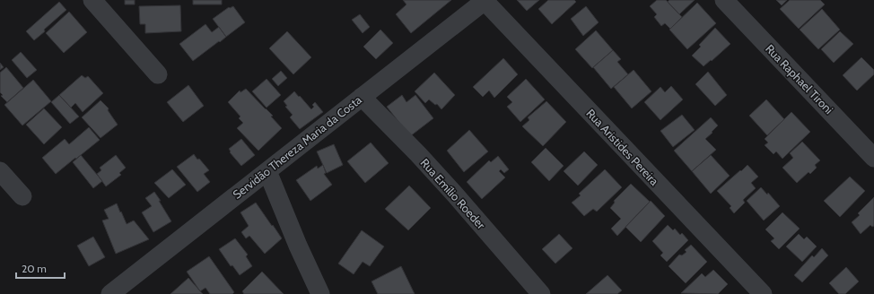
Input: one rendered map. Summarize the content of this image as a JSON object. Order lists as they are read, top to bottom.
{
  "streets": {
    "street": [
      "Rua Raphael Tironi",
      "Servidão Thereza Maria da Costa",
      "Rua Aristides Pereira",
      "Rua Emílio Roeder"
    ]
  },
  "crossings": [
    ["Servidão Thereza Maria da Costa", "Rua Aristides Pereira"],
    ["Servidão Thereza Maria da Costa", "Rua Emílio Roeder"]
  ],
  "scale_bar": "20 m"
}
